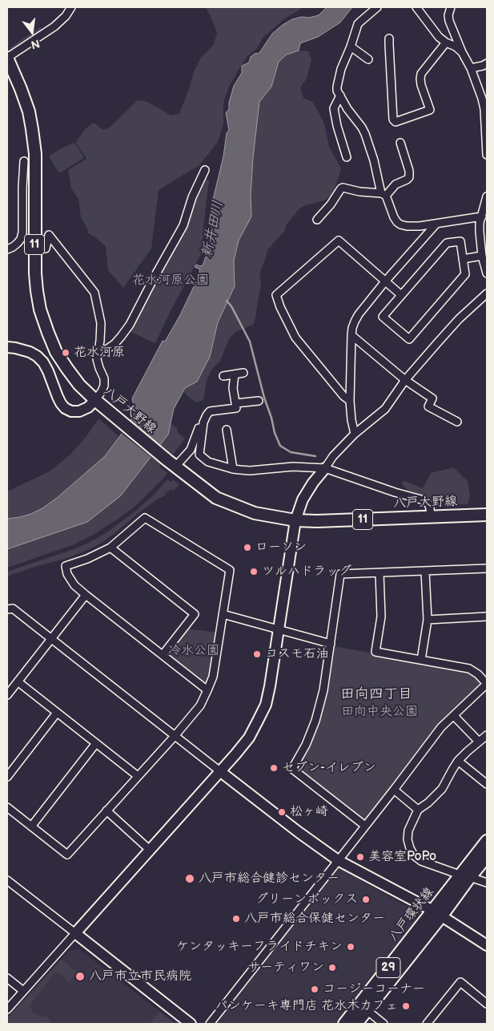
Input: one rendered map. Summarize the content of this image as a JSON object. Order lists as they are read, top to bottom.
{
  "streets": {
    "main road": [
      "11",
      "八戸大野線",
      "八戸環状線",
      "29"
    ]
  },
  "districts": ["田向四丁目"],
  "water": ["新井田川"],
  "parks": ["花水河原公園", "冷水公園", "田向中央公園"],
  "places": [
    "花水河原",
    "ローソン",
    "ツルハドラッグ",
    "コスモ石油",
    "セブン-イレブン",
    "松ヶ崎",
    "美容室PoPo",
    "八戸市総合健診センター",
    "グリーンボックス",
    "八戸市総合保健センター",
    "ケンタッキーフライドチキン",
    "サーティワン",
    "八戸市立市民病院",
    "コージーコーナー",
    "パンケーキ専門店 花水木カフェ"
  ],
  "north": "bottom"
}
